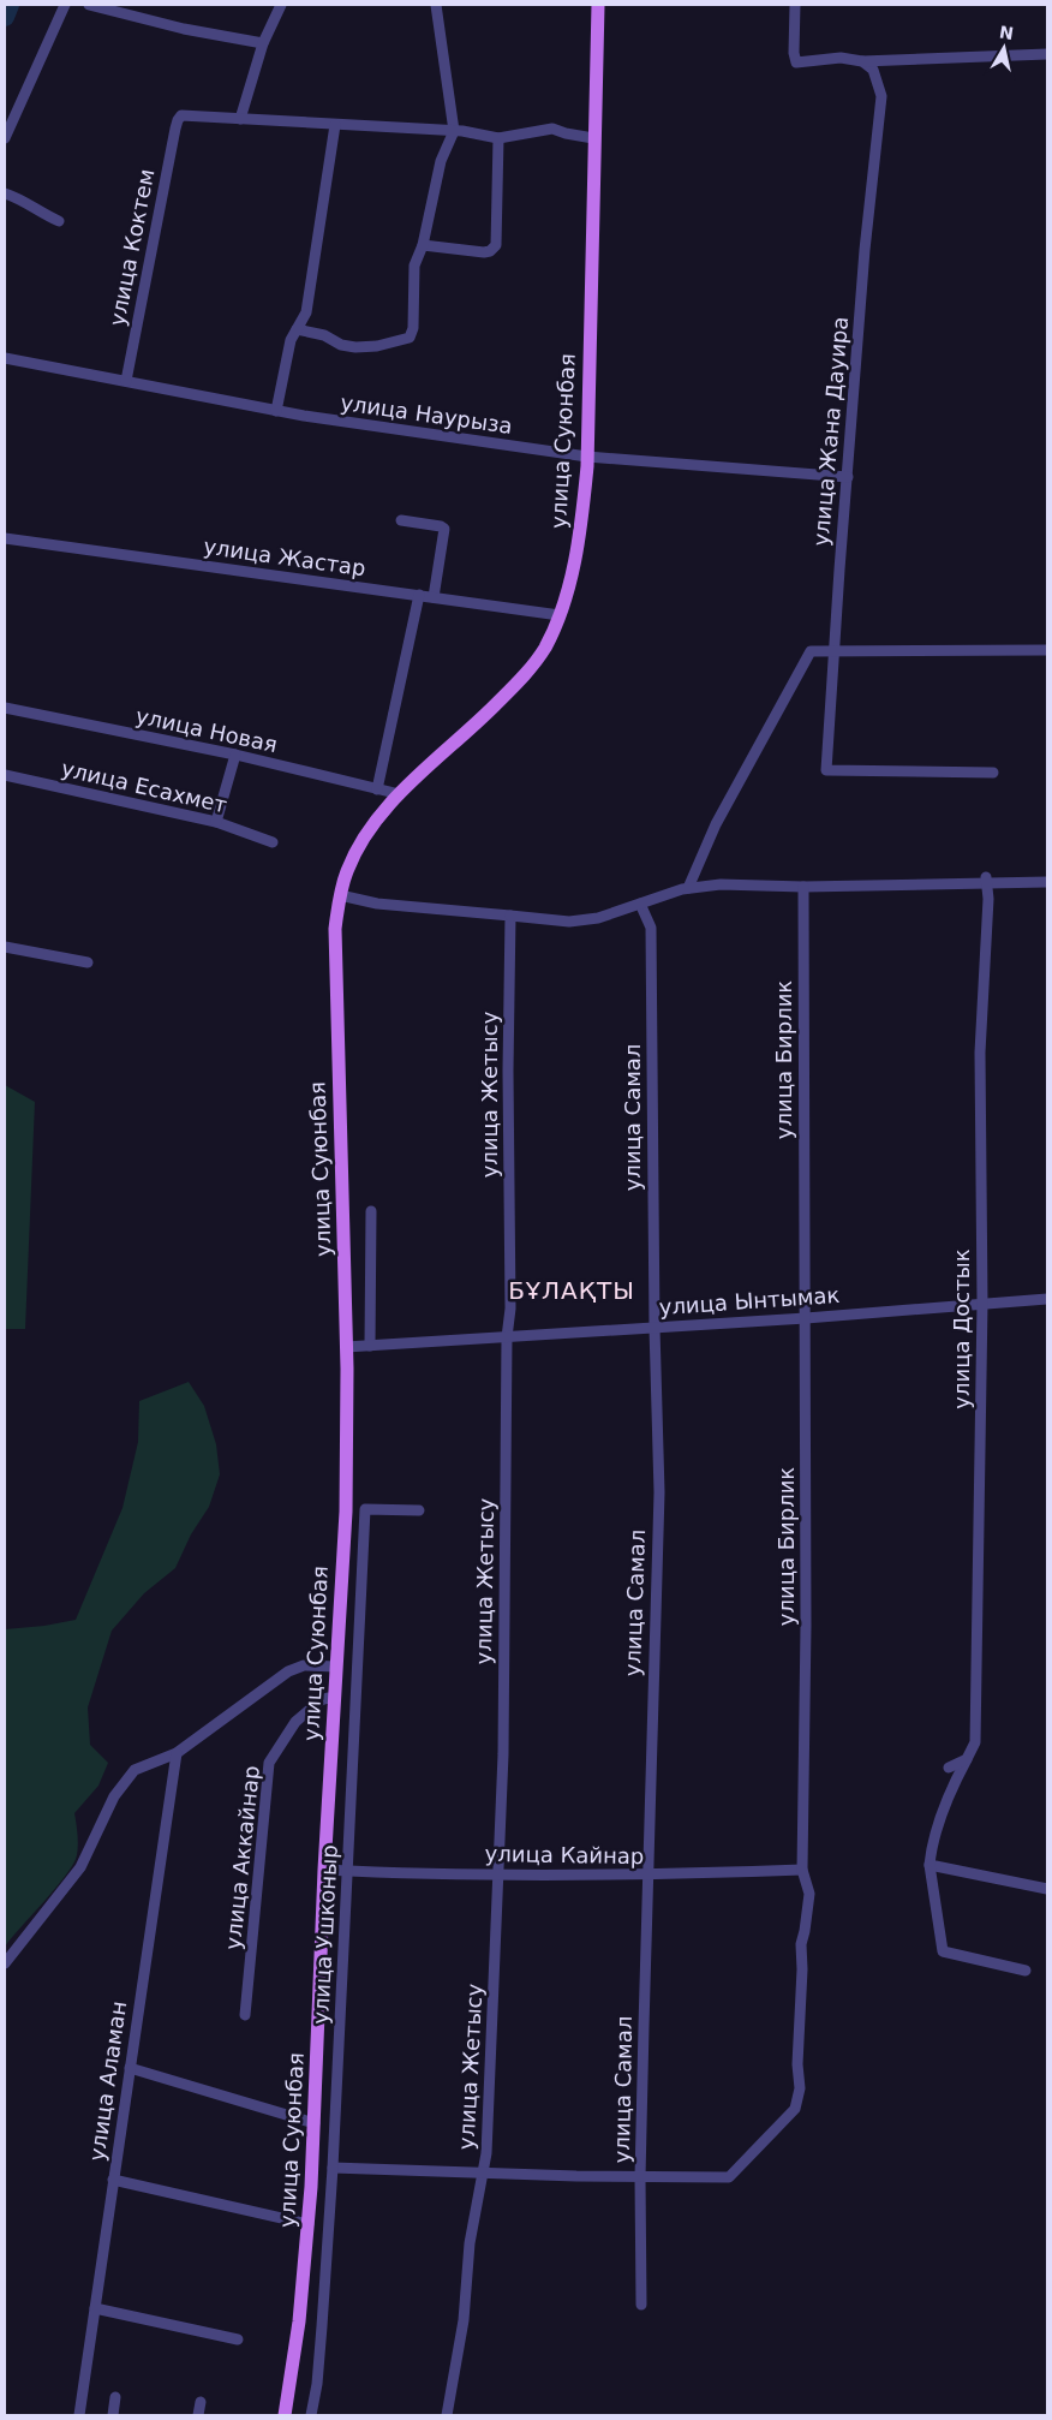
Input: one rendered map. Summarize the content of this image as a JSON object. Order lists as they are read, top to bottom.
{
  "streets": {
    "main road": ["улица Суюнбая"],
    "street": [
      "улица Коктем",
      "улица Наурыза",
      "улица Жана Дауира",
      "улица Жастар",
      "улица Новая",
      "улица Есахмет",
      "улица Бирлик",
      "улица Жетысу",
      "улица Самал",
      "улица Ынтымак",
      "улица Достык",
      "улица Кайнар",
      "улица Аккайнар",
      "улица Ушконыр",
      "улица Аламан"
    ]
  },
  "crossings": [
    ["улица Коктем", "улица Наурыза"],
    ["улица Наурыза", "улица Жана Дауира"],
    ["улица Наурыза", "улица Суюнбая"],
    ["улица Суюнбая", "улица Жастар"],
    ["улица Суюнбая", "улица Новая"],
    ["улица Суюнбая", "улица Ынтымак"],
    ["улица Суюнбая", "улица Кайнар"],
    ["улица Суюнбая", "улица Аккайнар"],
    ["улица Бирлик", "улица Самал"],
    ["улица Бирлик", "улица Ынтымак"],
    ["улица Бирлик", "улица Кайнар"],
    ["улица Жетысу", "улица Ынтымак"],
    ["улица Жетысу", "улица Кайнар"],
    ["улица Самал", "улица Ынтымак"],
    ["улица Самал", "улица Кайнар"],
    ["улица Ынтымак", "улица Достык"],
    ["улица Кайнар", "улица Ушконыр"]
  ],
  "districts": ["БҰЛАҚТЫ"],
  "north": "top"
}
